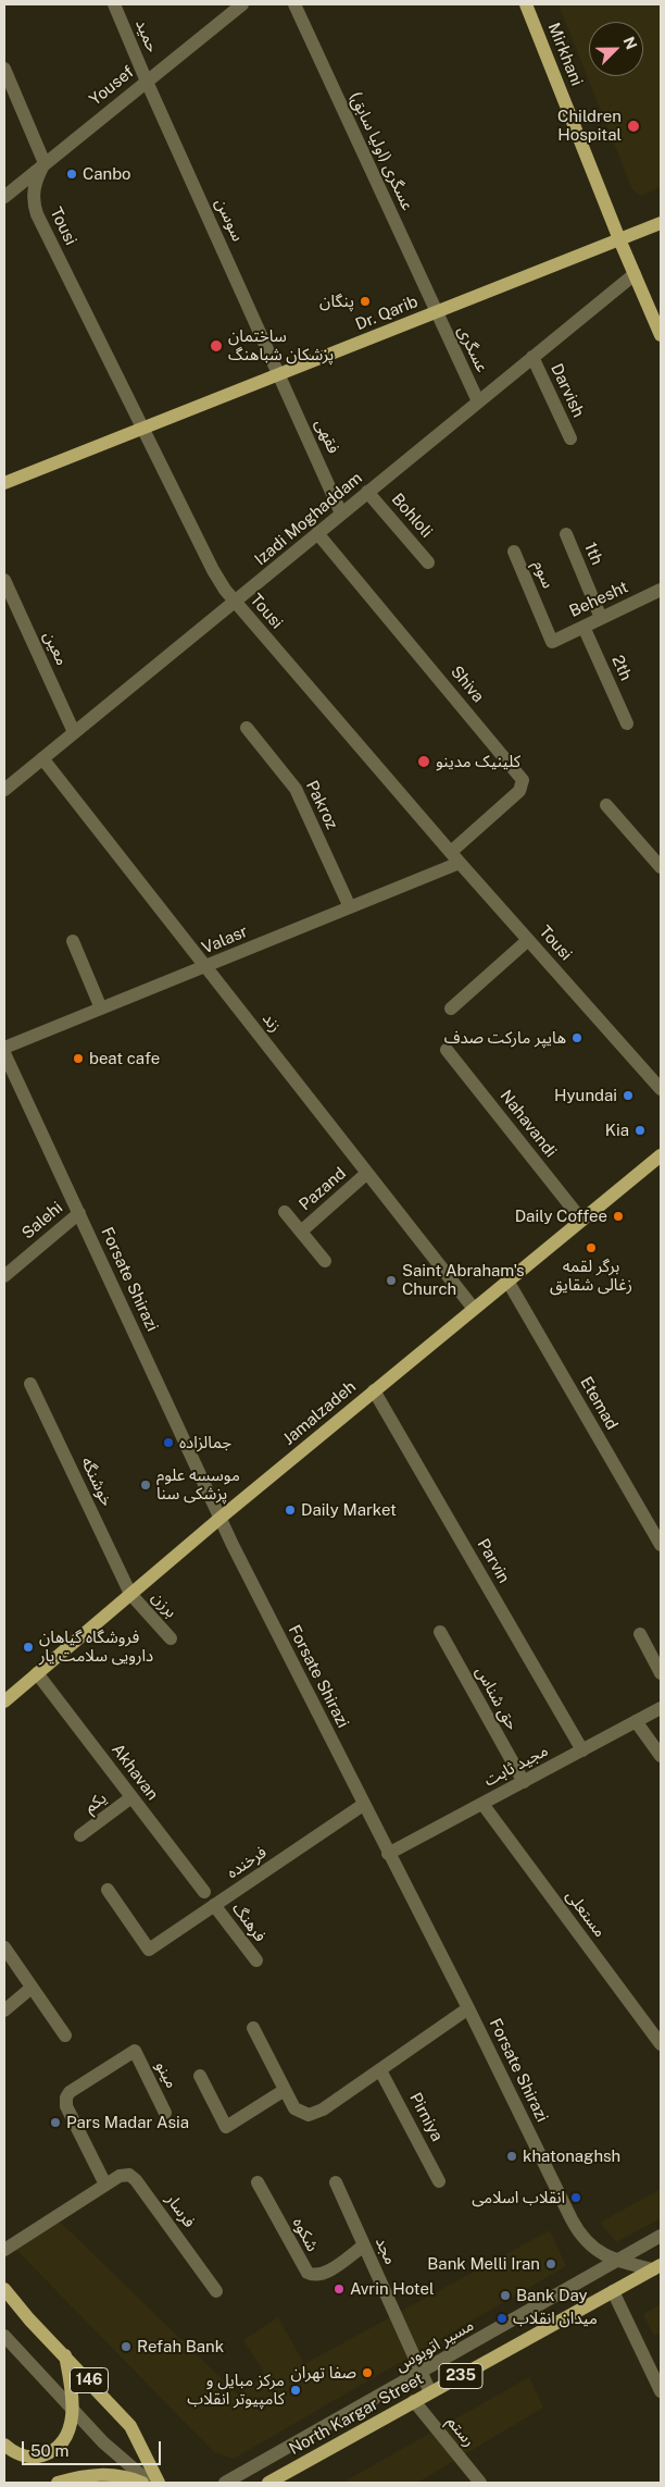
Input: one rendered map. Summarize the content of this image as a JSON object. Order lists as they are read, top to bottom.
{
  "streets": {
    "main road": [
      "Mirkhani",
      "Dr. Qarib",
      "Jamalzadeh",
      "235",
      "146",
      "North Kargar Street"
    ],
    "street": [
      "حمید",
      "Yousef",
      "عسگری (اولیا سابق)",
      "سوسن",
      "Tousi",
      "عسگری",
      "Darvish",
      "فقهی",
      "Bohloli",
      "Izadi Moghaddam",
      "1th",
      "سوم",
      "Behesht",
      "معین",
      "2th",
      "Shiva",
      "Pakroz",
      "Valasr",
      "زند",
      "Nahavandi",
      "Pazand",
      "Salehi",
      "Forsate Shirazi",
      "Etemad",
      "خوشنگه",
      "Parvin",
      "برزن",
      "حق شناس",
      "مجید ثابت",
      "Akhavan",
      "یکم",
      "فرخنده",
      "مستعلی",
      "فرهنگ",
      "مینو",
      "Pirniya",
      "فرسار",
      "شکوه",
      "مجد",
      "مسیر اتوبوس",
      "رستم"
    ]
  },
  "crossings": [
    ["حمید", "Yousef"],
    ["حمید", "سوسن"],
    ["Mirkhani", "Dr. Qarib"],
    ["Mirkhani", "Izadi Moghaddam"],
    ["Yousef", "سوسن"],
    ["Yousef", "Tousi"],
    ["عسگری (اولیا سابق)", "Dr. Qarib"],
    ["عسگری (اولیا سابق)", "عسگری"],
    ["سوسن", "Dr. Qarib"],
    ["سوسن", "فقهی"],
    ["Tousi", "Dr. Qarib"],
    ["Tousi", "Izadi Moghaddam"],
    ["Tousi", "Shiva"],
    ["Tousi", "Valasr"],
    ["Dr. Qarib", "عسگری"],
    ["Dr. Qarib", "فقهی"],
    ["عسگری", "Izadi Moghaddam"],
    ["Darvish", "Izadi Moghaddam"],
    ["فقهی", "Izadi Moghaddam"],
    ["Bohloli", "Izadi Moghaddam"],
    ["Izadi Moghaddam", "معین"],
    ["Izadi Moghaddam", "Shiva"],
    ["Izadi Moghaddam", "زند"],
    ["1th", "Behesht"],
    ["سوم", "Behesht"],
    ["Behesht", "2th"],
    ["Shiva", "Valasr"],
    ["Pakroz", "Valasr"],
    ["Valasr", "زند"],
    ["زند", "Pazand"],
    ["زند", "Jamalzadeh"],
    ["Nahavandi", "Jamalzadeh"],
    ["Salehi", "Forsate Shirazi"],
    ["Forsate Shirazi", "Jamalzadeh"],
    ["Forsate Shirazi", "مجید ثابت"],
    ["Forsate Shirazi", "فرخنده"],
    ["Forsate Shirazi", "مسیر اتوبوس"],
    ["Forsate Shirazi", "North Kargar Street"],
    ["Etemad", "Jamalzadeh"],
    ["Jamalzadeh", "خوشنگه"],
    ["Jamalzadeh", "Parvin"],
    ["Jamalzadeh", "برزن"],
    ["Jamalzadeh", "Akhavan"],
    ["خوشنگه", "برزن"],
    ["Parvin", "مجید ثابت"],
    ["حق شناس", "مجید ثابت"],
    ["مجید ثابت", "مستعلی"],
    ["Akhavan", "یکم"],
    ["فرخنده", "فرهنگ"],
    ["مینو", "فرسار"],
    ["شکوه", "مجد"],
    ["مجد", "مسیر اتوبوس"],
    ["مجد", "North Kargar Street"],
    ["North Kargar Street", "رستم"]
  ],
  "places": [
    "Children Hospital",
    "Canbo",
    "پنگان",
    "ساختمان پزشکان شباهنگ",
    "کلینیک مدینو",
    "هايپر ماركت صدف",
    "beat cafe",
    "Hyundai",
    "Kia",
    "Daily Coffee",
    "برگر لقمه زغالی شقایق",
    "Saint Abraham's Church",
    "جمالزاده",
    "موسسه علوم پزشکی سنا",
    "Daily Market",
    "فروشگاه گیاهان دارویی سلامت یار",
    "Pars Madar Asia",
    "khatonaghsh",
    "انقلاب اسلامی",
    "Bank Melli Iran",
    "Avrin Hotel",
    "Bank Day",
    "میدان انقلاب",
    "Refah Bank",
    "صفا تهران",
    "مرکز مبایل و کامپیوتر انقلاب"
  ],
  "scale_bar": "50 m",
  "north": "top right"
}
